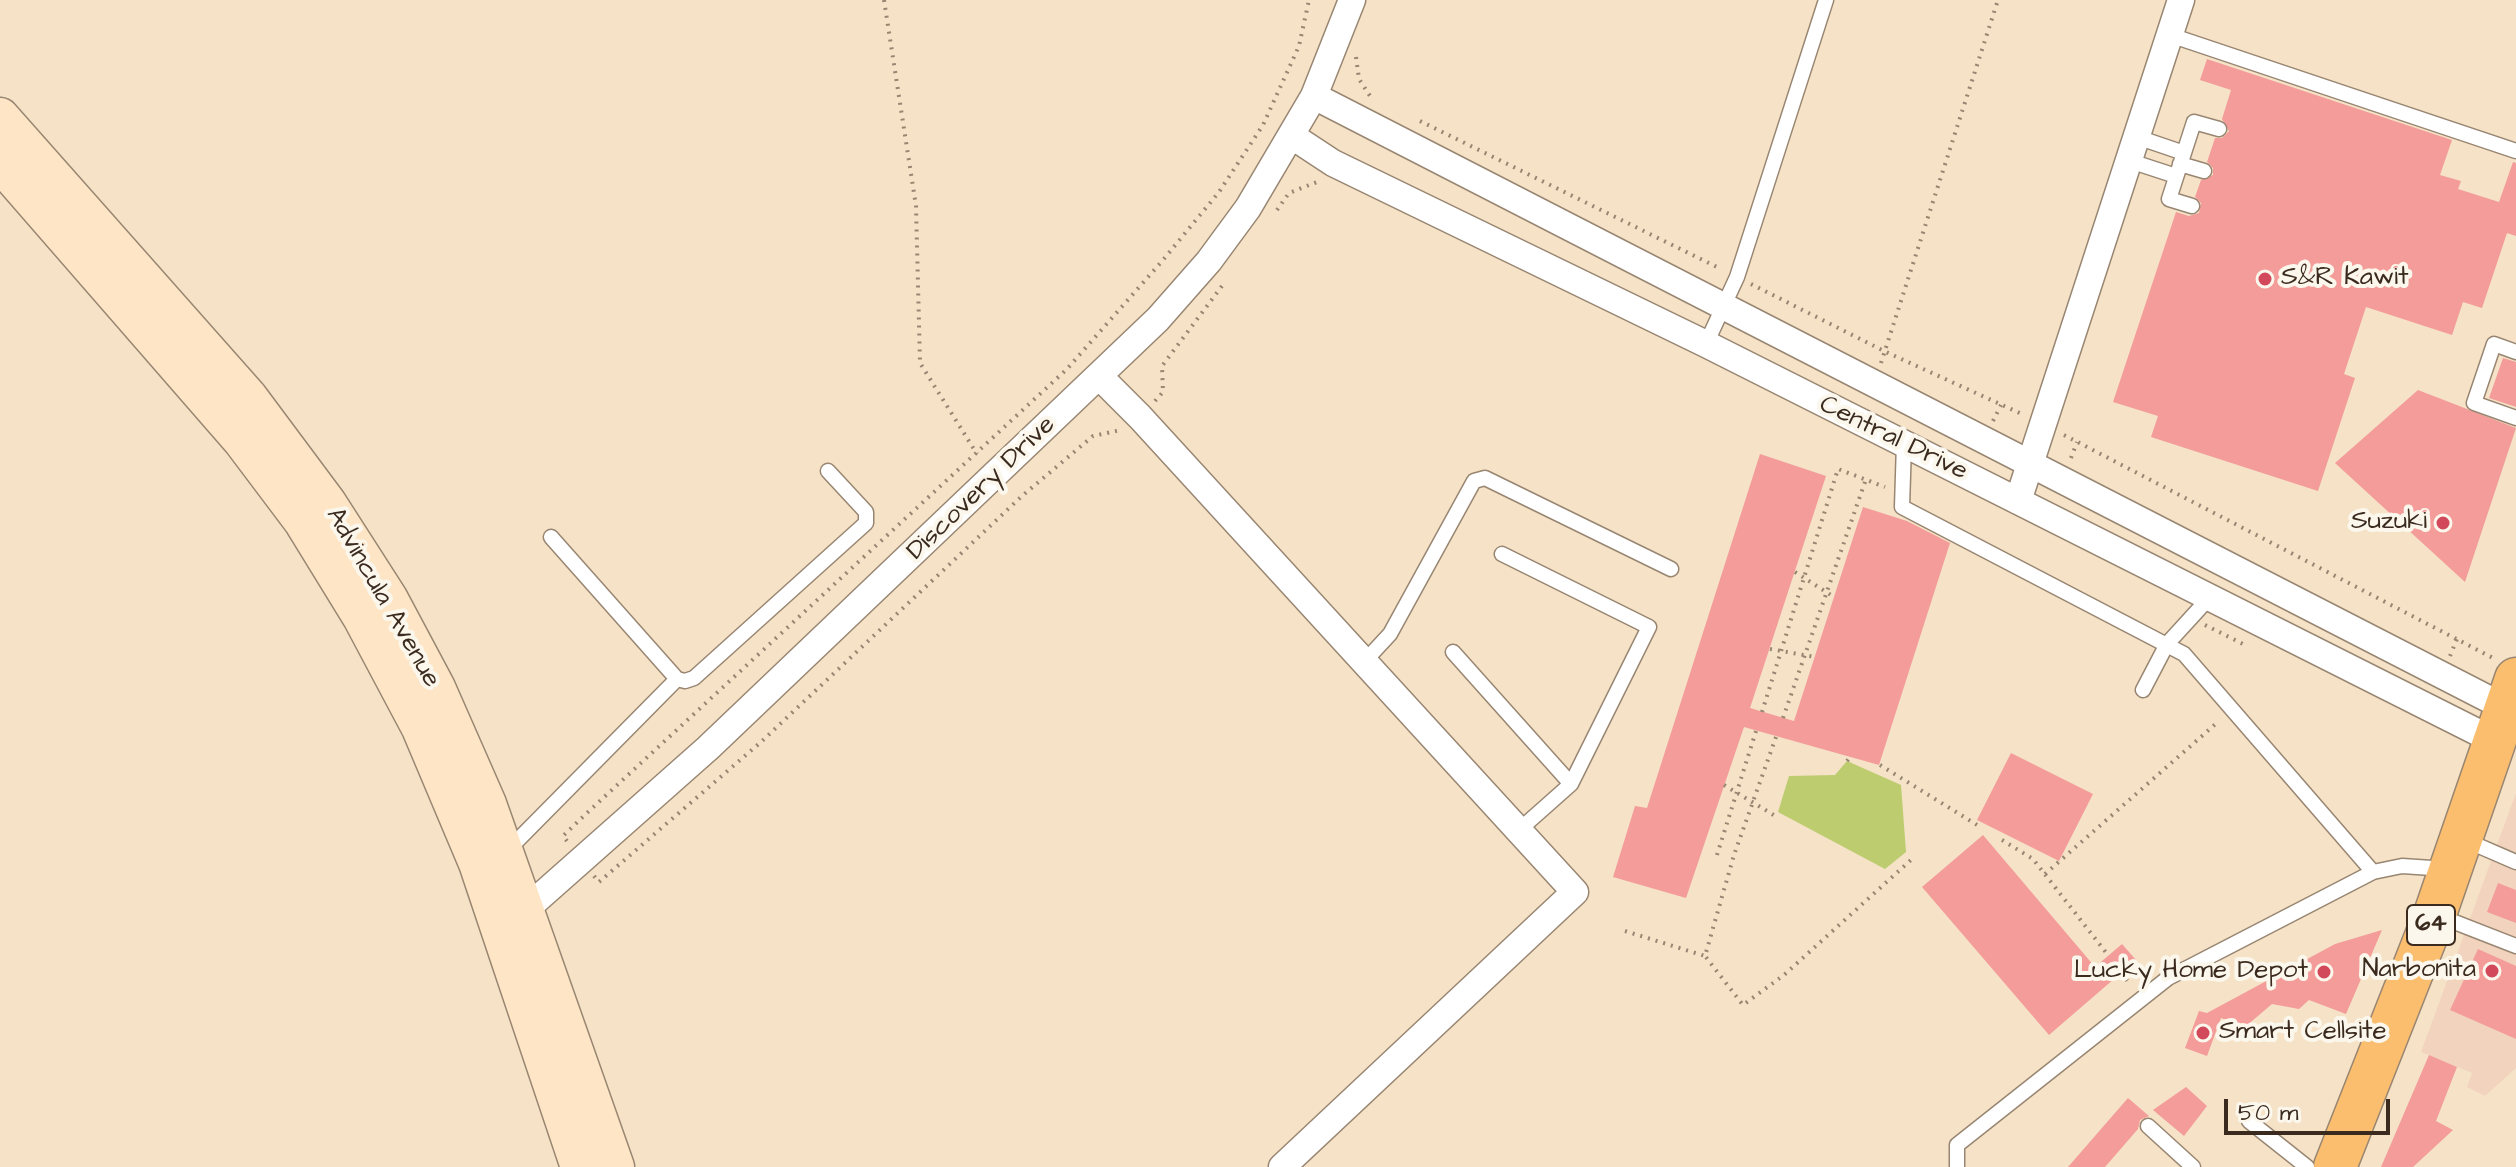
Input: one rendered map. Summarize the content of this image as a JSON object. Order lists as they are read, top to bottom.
{
  "streets": {
    "main road": ["Advincula Avenue", "64"],
    "street": ["Central Drive", "Discovery Drive"]
  },
  "crossings": [
    ["Central Drive", "Discovery Drive"],
    ["Central Drive", "64"],
    ["Discovery Drive", "Advincula Avenue"]
  ],
  "places": [
    "S&R Kawit",
    "Suzuki",
    "Narbonita",
    "Lucky Home Depot",
    "Smart Cellsite"
  ],
  "scale_bar": "50 m"
}
